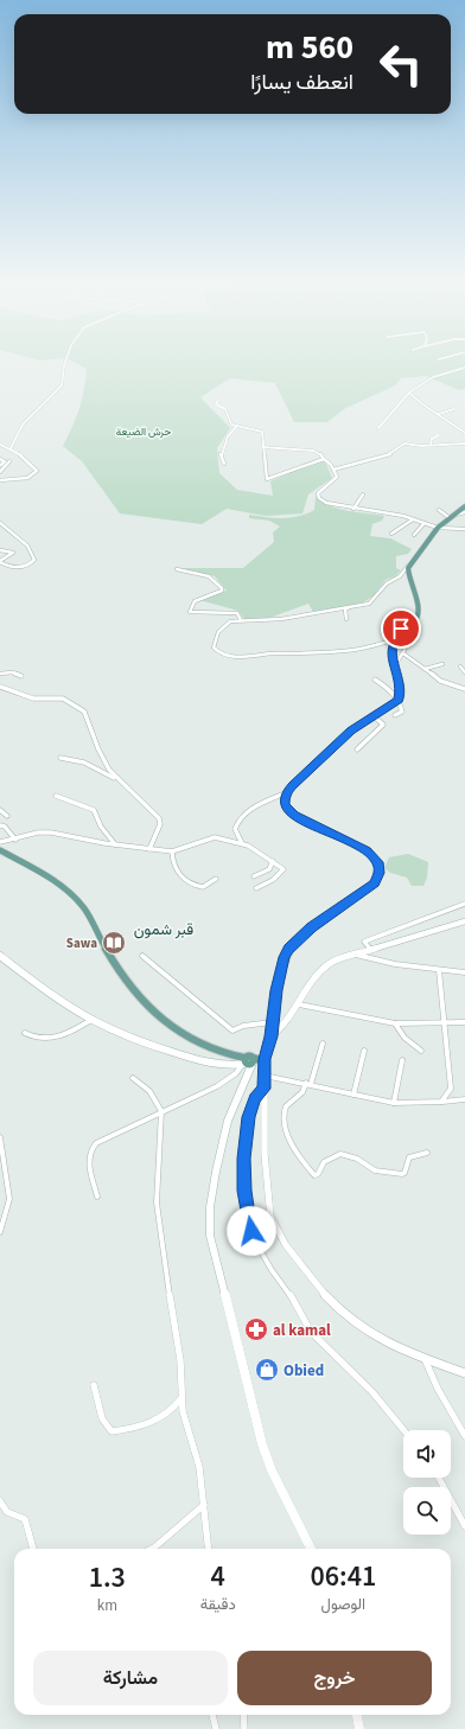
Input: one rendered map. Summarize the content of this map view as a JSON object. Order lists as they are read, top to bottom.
{
  "districts": ["قبر شمون"],
  "parks": ["حرش الضيعة"],
  "places": {
    "library": ["Sawa"],
    "pharmacy": ["al kamal"],
    "shop": ["Obied"]
  },
  "page": {
    "turn": ["560 m", "انعطف يسارًا"],
    "eta": [
      "06:41",
      "الوصول",
      "4",
      "دقيقة",
      "1.3",
      "km"
    ],
    "buttons": ["خروج", "مشاركة"]
  }
}
